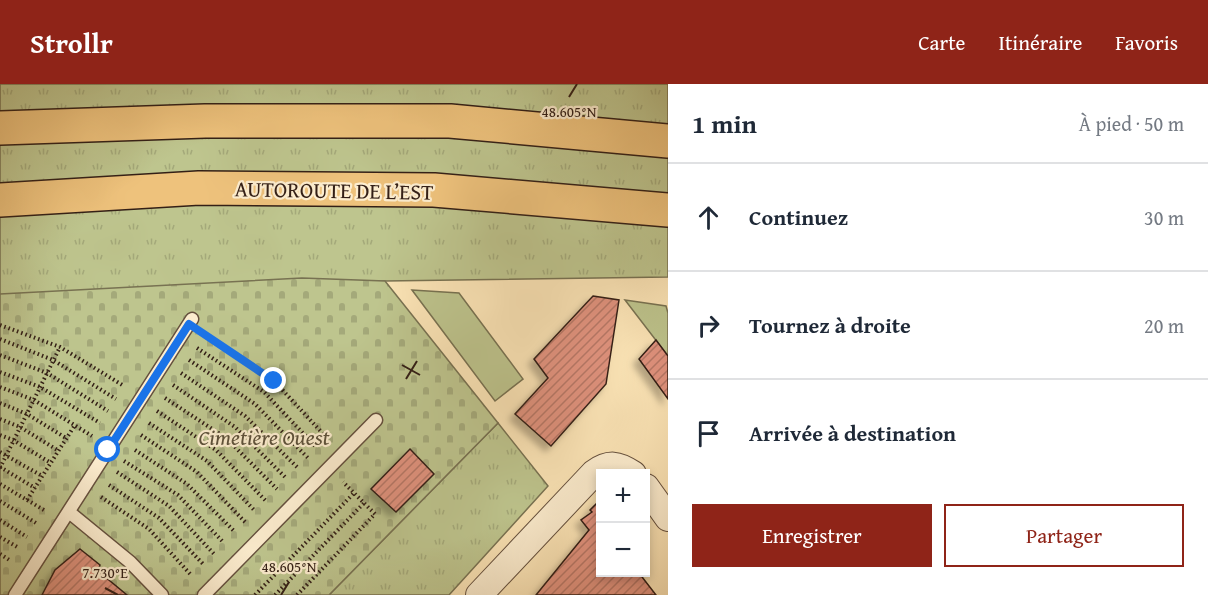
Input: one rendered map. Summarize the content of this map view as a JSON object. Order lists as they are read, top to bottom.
{
  "streets": {
    "highway": ["AUTOROUTE DE L’EST"]
  },
  "parks": ["Cimetière Ouest"],
  "page": {
    "header": "Strollr",
    "nav": ["Carte", "Itinéraire", "Favoris"],
    "heading": ["1 min", "À pied · 50 m"],
    "list": [
      ["Continuez", "30 m"],
      ["Tournez à droite", "20 m"],
      "Arrivée à destination"
    ],
    "map_buttons": ["+", "−"],
    "buttons": ["Enregistrer", "Partager"]
  },
  "coordinates": ["48.605°N", "7.730°E"]
}
